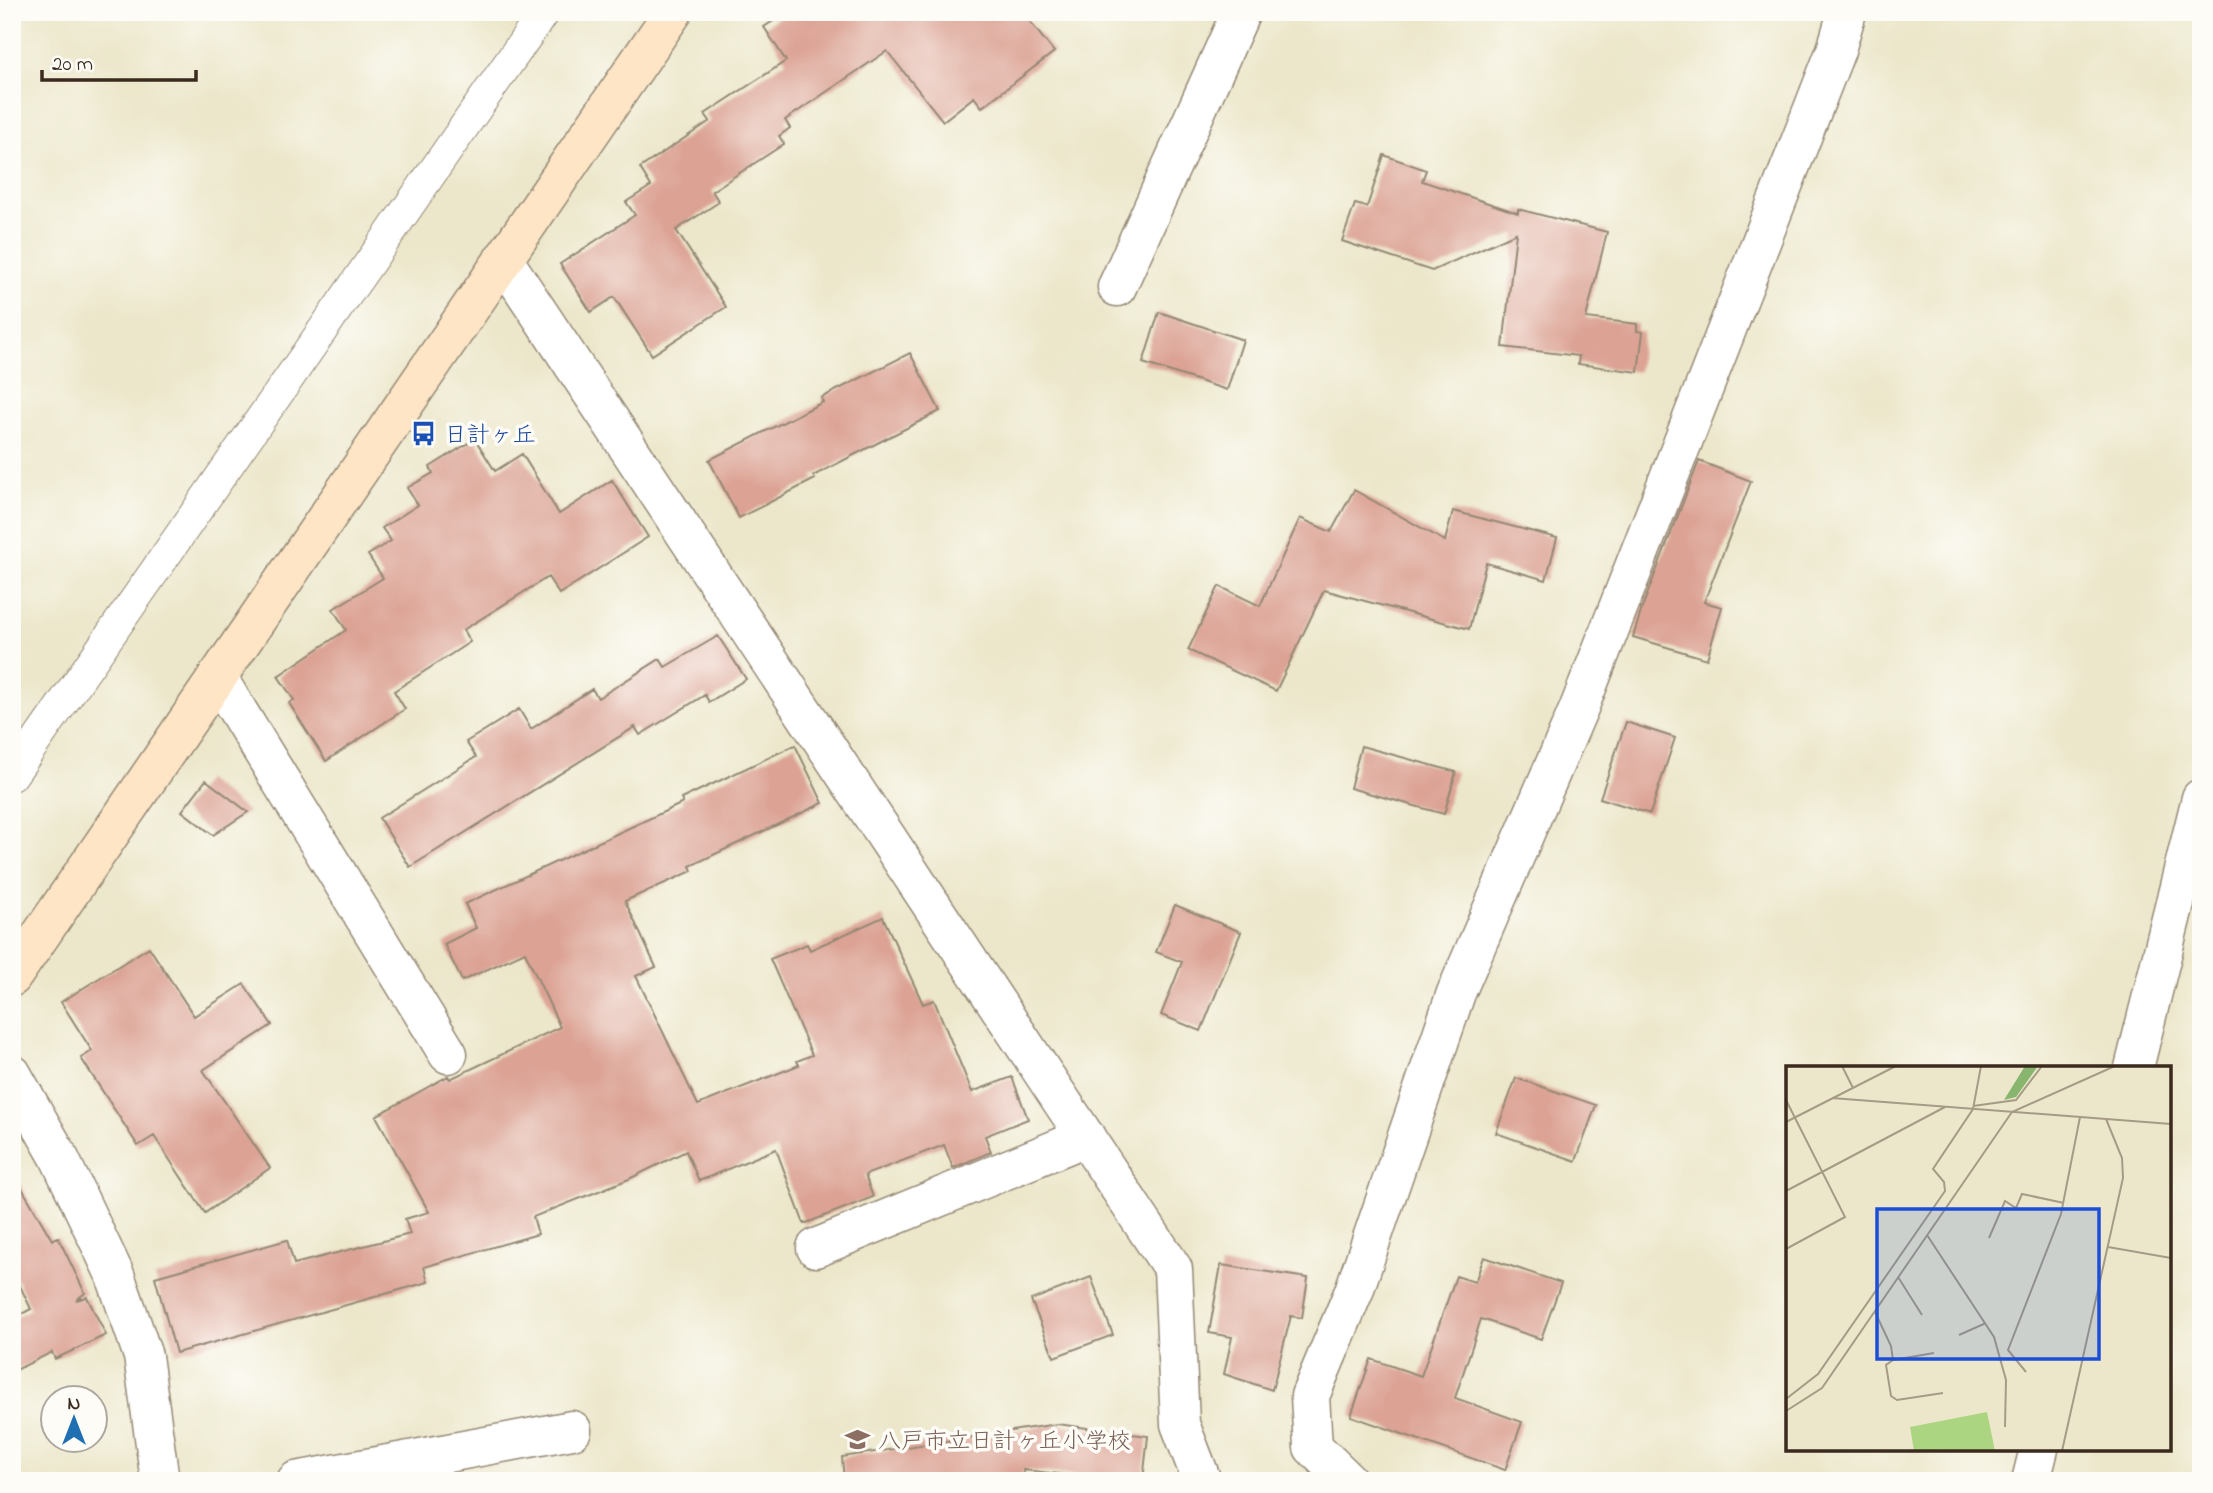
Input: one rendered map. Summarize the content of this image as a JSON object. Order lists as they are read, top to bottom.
{
  "places": {
    "bus stop": ["日計ヶ丘"],
    "school or university": ["八戸市立日計ヶ丘小学校"]
  },
  "scale_bar": "20 m",
  "north": "top"
}
